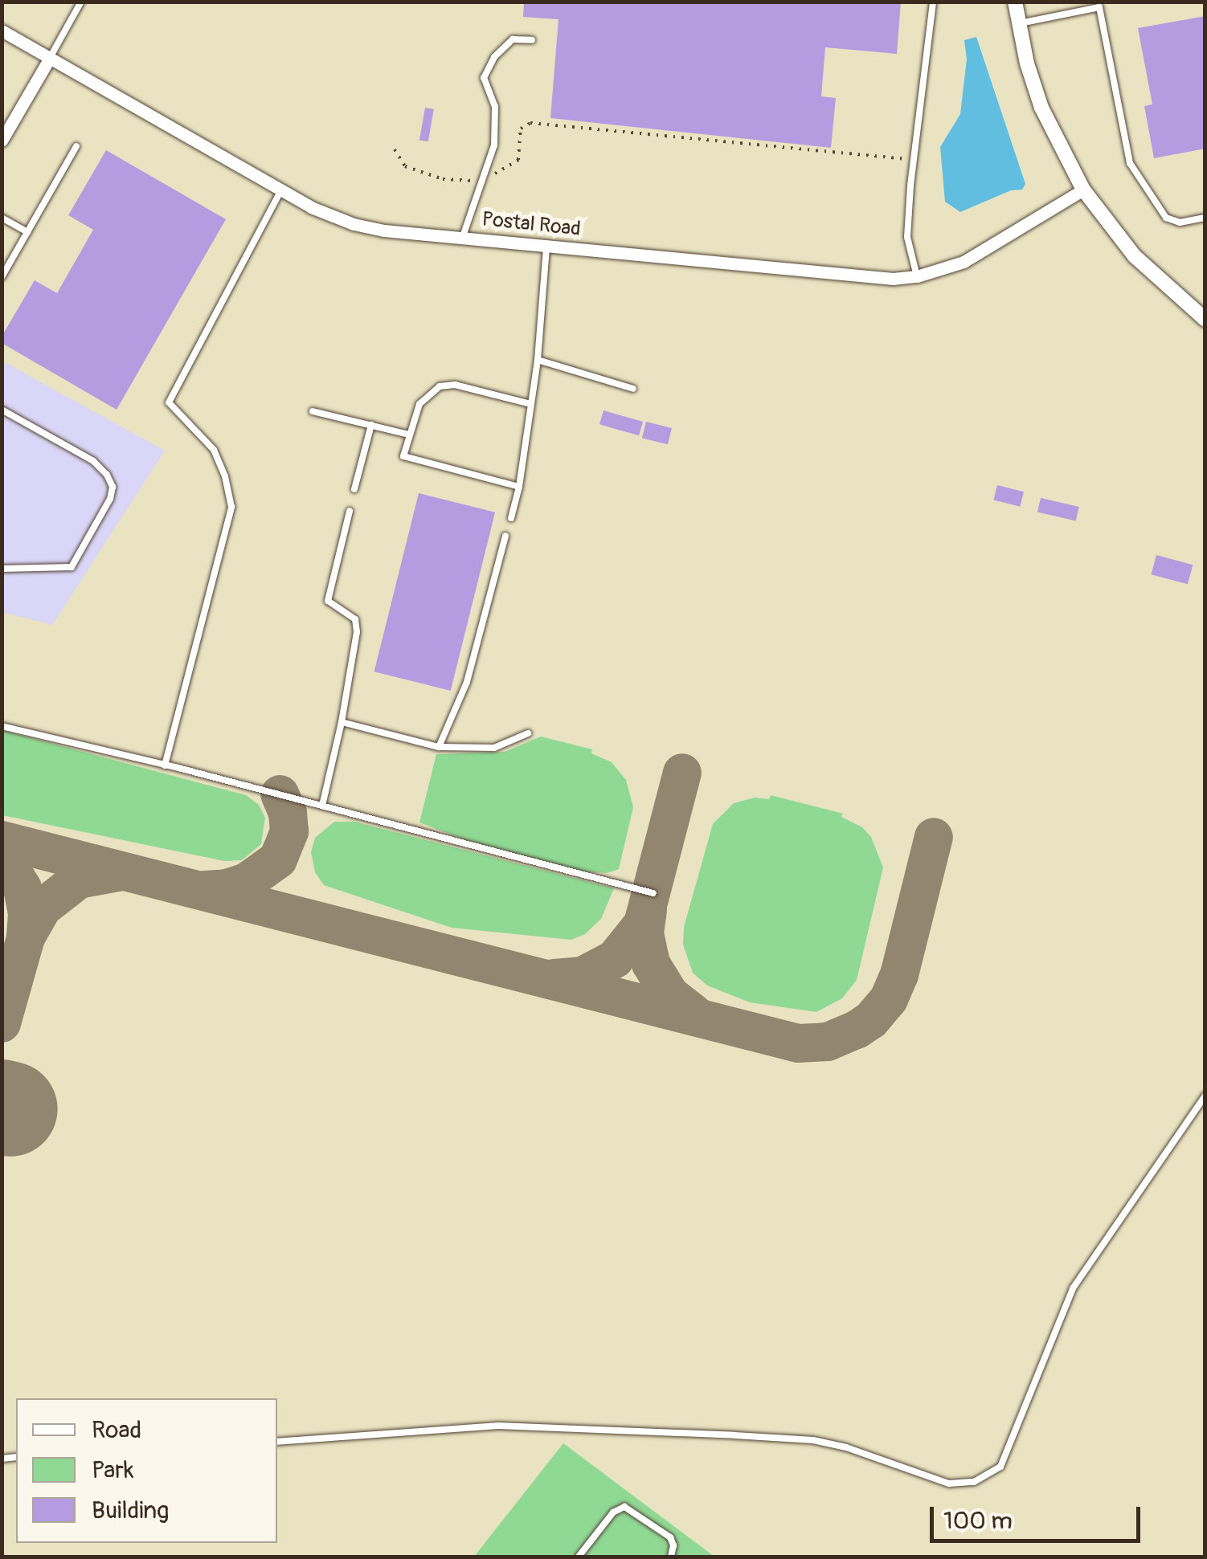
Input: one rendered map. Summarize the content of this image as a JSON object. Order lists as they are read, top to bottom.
{
  "streets": {
    "street": ["Postal Road"]
  },
  "legend": ["Road", "Park", "Building"],
  "scale_bar": "100 m"
}
